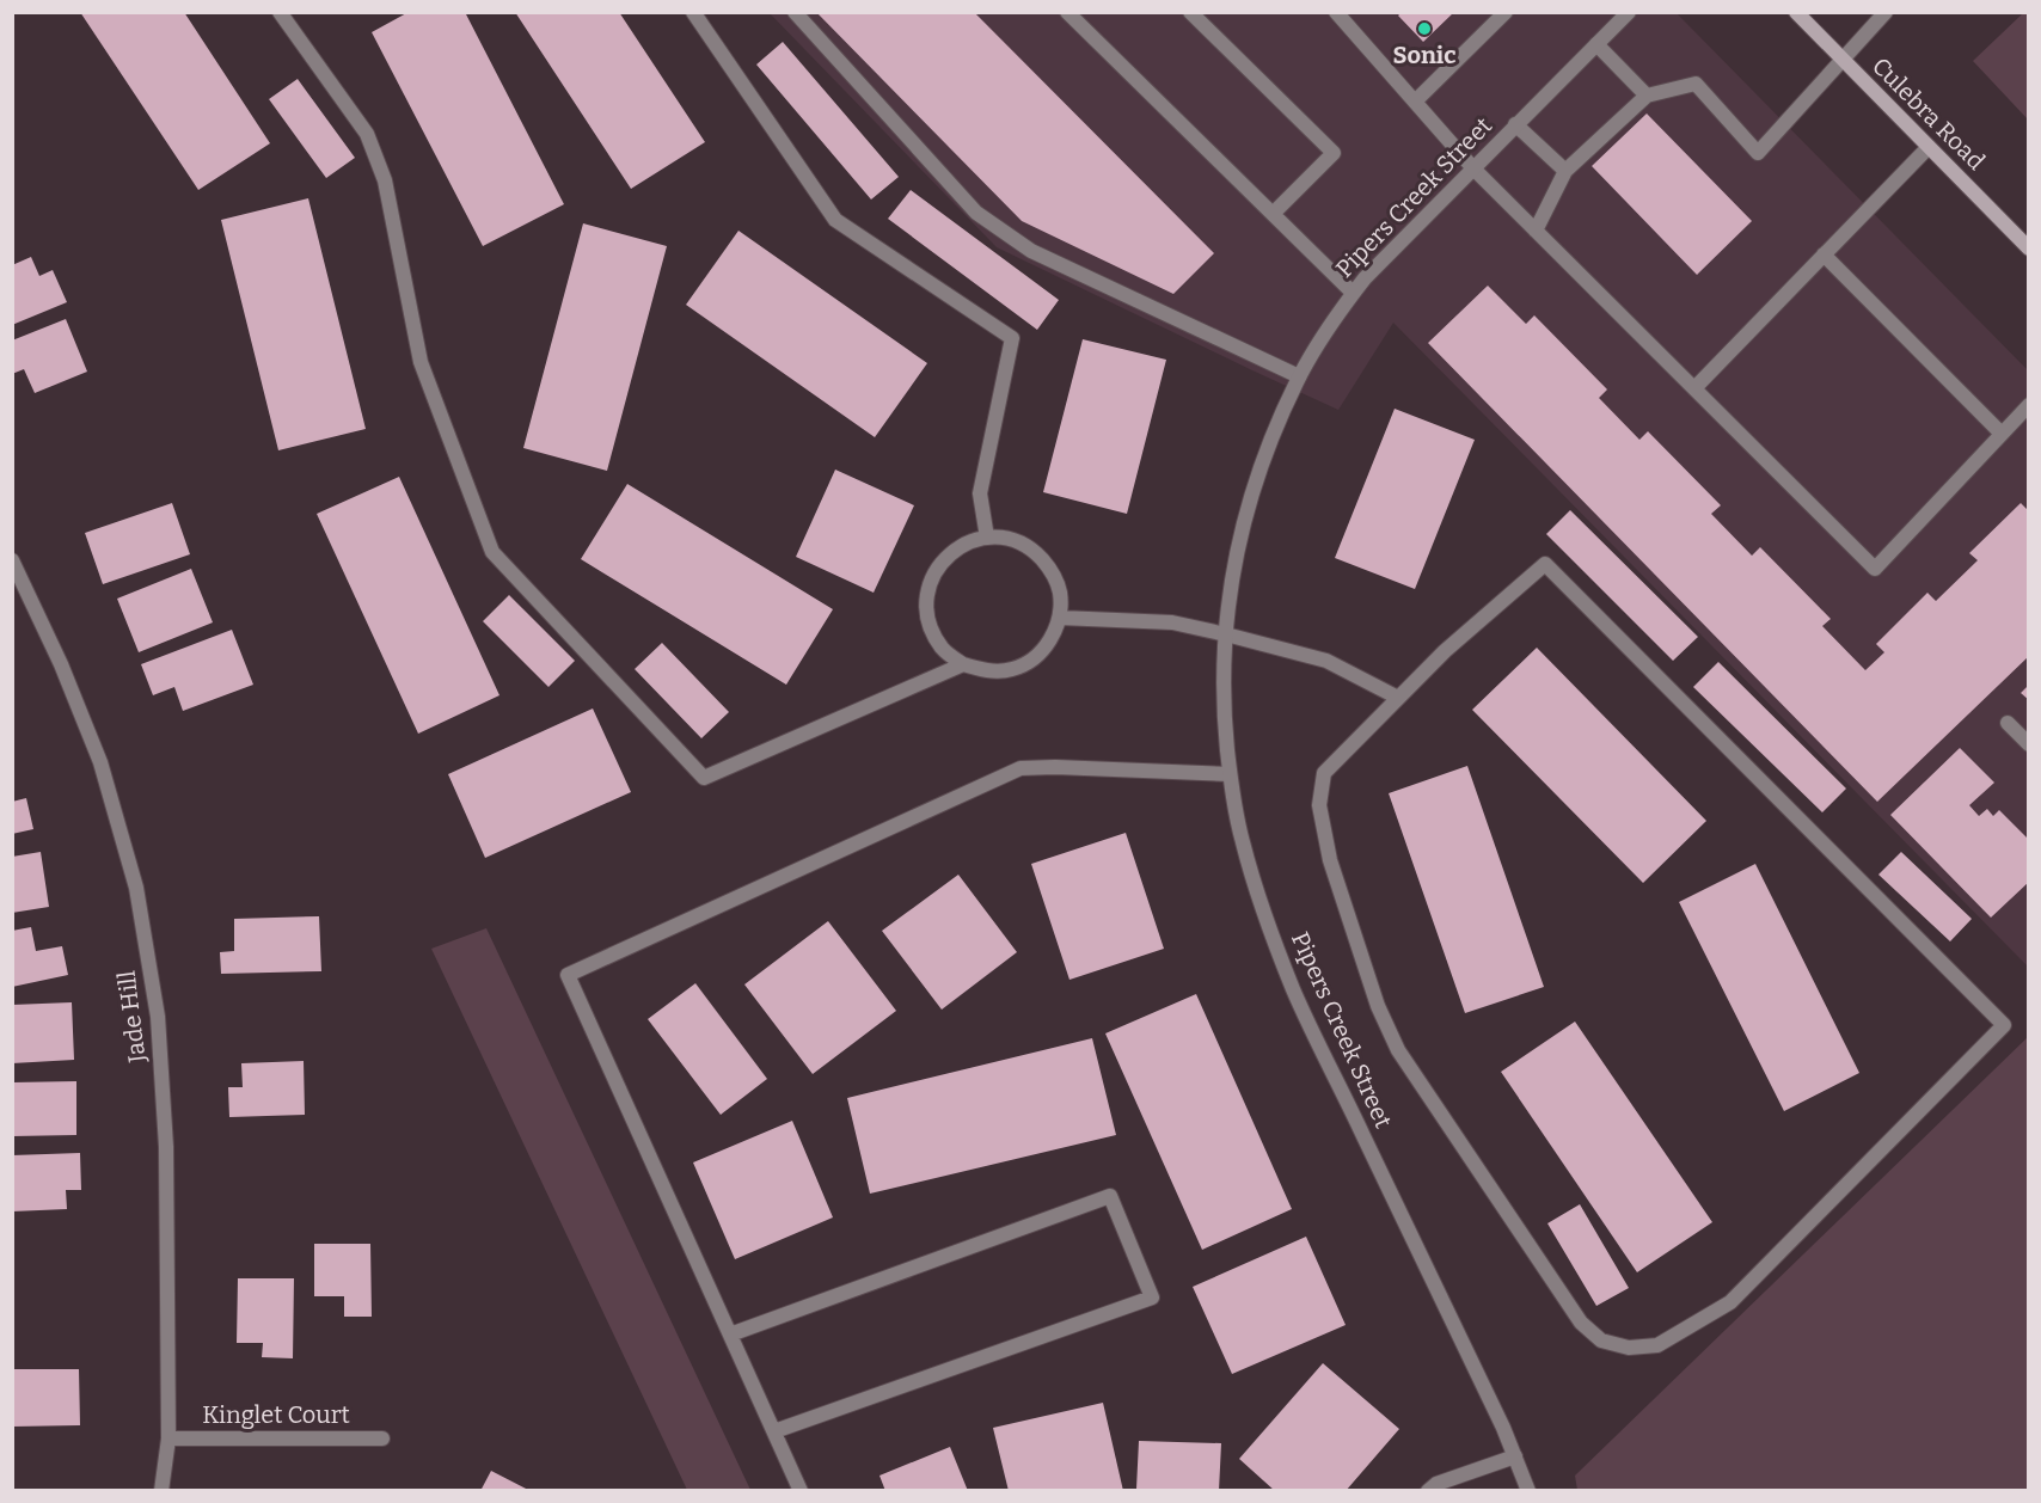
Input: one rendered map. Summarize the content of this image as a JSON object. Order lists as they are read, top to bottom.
{
  "streets": {
    "main road": ["Culebra Road"],
    "street": ["Pipers Creek Street", "Jade Hill", "Kinglet Court"]
  },
  "crossings": [
    ["Jade Hill", "Kinglet Court"]
  ],
  "places": ["Sonic"]
}
